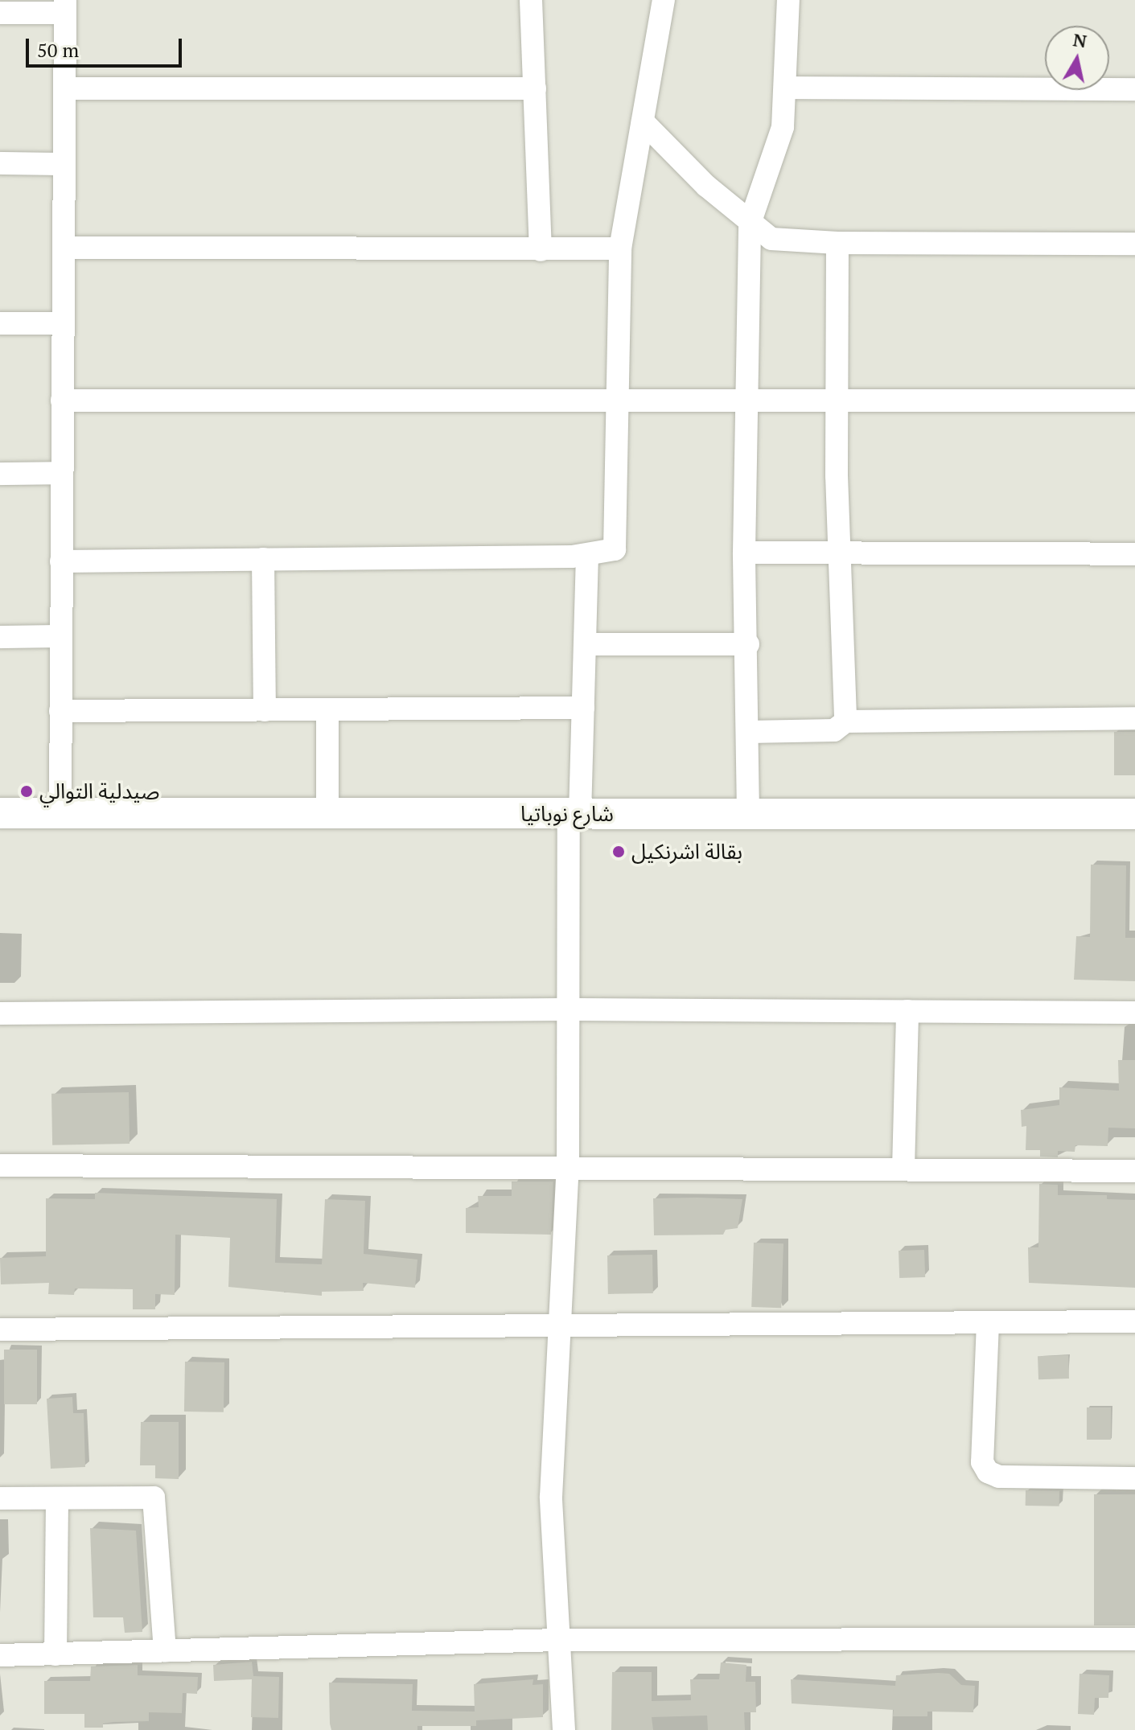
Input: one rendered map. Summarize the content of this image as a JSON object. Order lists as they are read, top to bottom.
{
  "streets": {
    "street": ["شارع نوباتيا"]
  },
  "places": ["صيدلية التوالي", "بقالة اشرنكيل"],
  "scale_bar": "50 m",
  "north": "top"
}
